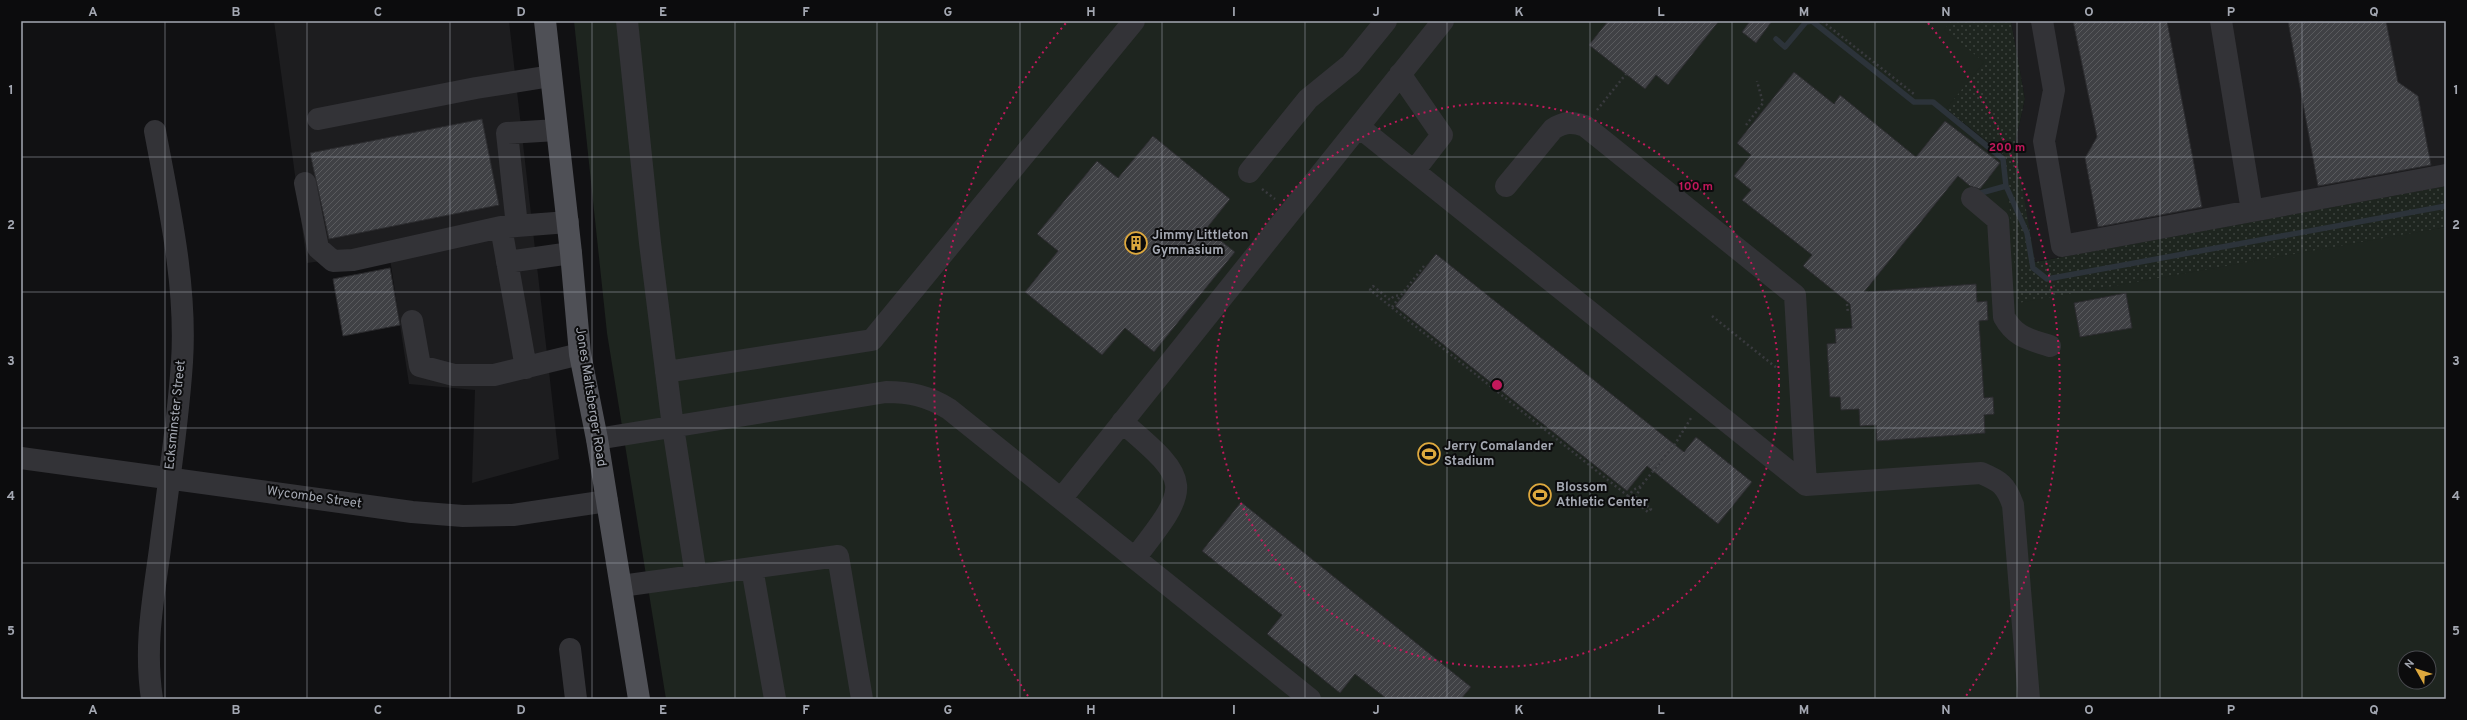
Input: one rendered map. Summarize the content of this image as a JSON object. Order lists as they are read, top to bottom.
{
  "streets": {
    "main road": ["Jones Maltsberger Road"],
    "street": ["Ecksminster Street", "Wycombe Street"]
  },
  "crossings": [
    ["Jones Maltsberger Road", "Wycombe Street"],
    ["Ecksminster Street", "Wycombe Street"]
  ],
  "places": {
    "building": ["Jimmy Littleton Gymnasium"],
    "sports": ["Jerry Comalander Stadium", "Blossom Athletic Center"]
  },
  "north": "top left",
  "grid": {
    "columns": [
      "A",
      "B",
      "C",
      "D",
      "E",
      "F",
      "G",
      "H",
      "I",
      "J",
      "K",
      "L",
      "M",
      "N",
      "O",
      "P",
      "Q"
    ],
    "rows": [
      "1",
      "2",
      "3",
      "4",
      "5"
    ]
  },
  "rings": ["200 m", "100 m"]
}
